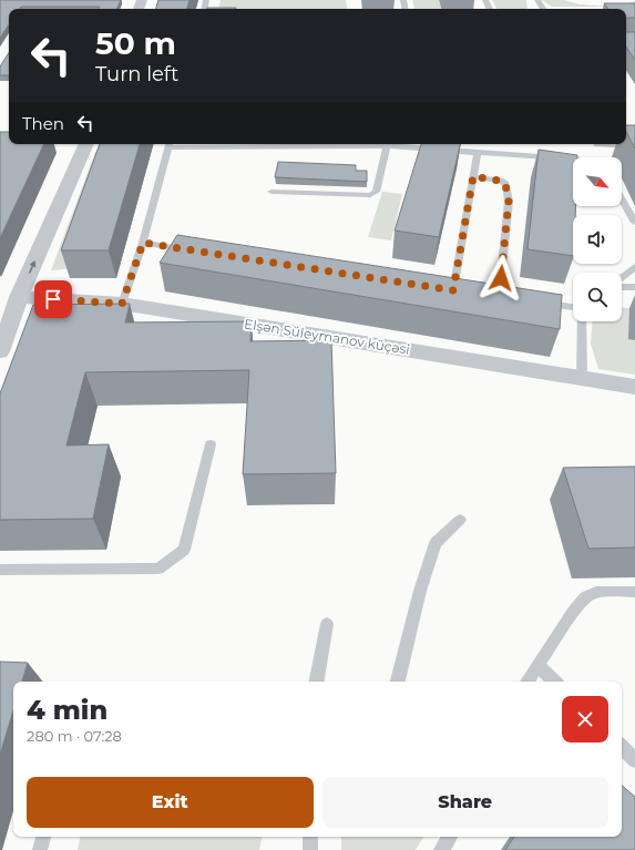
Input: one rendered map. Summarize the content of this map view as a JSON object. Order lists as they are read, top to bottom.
{
  "streets": {
    "street": ["Elşən Süleymanov küçəsi"]
  },
  "north": "bottom right",
  "page": {
    "turn": ["50 m", "Turn left"],
    "then": "Then",
    "heading": ["4 min", "280 m · 07:28"],
    "buttons": ["Exit", "Share"]
  }
}
